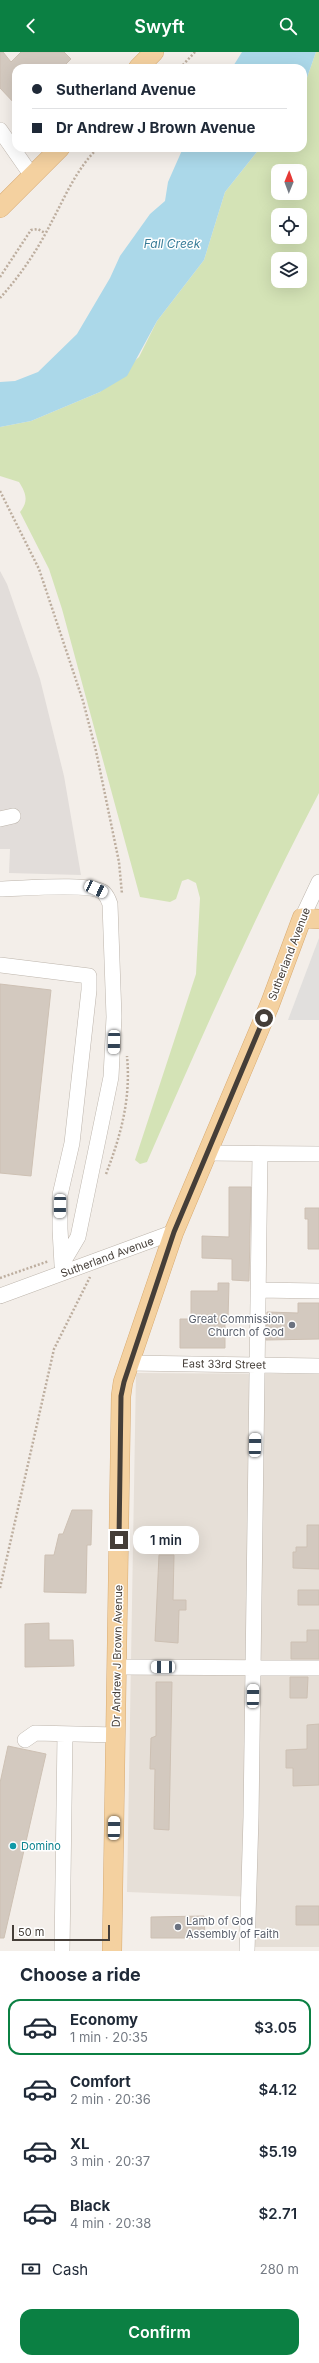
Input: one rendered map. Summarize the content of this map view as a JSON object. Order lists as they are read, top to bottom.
{
  "streets": {
    "main road": ["Sutherland Avenue", "Dr Andrew J Brown Avenue"],
    "street": ["East 33rd Street"]
  },
  "crossings": [
    ["Sutherland Avenue", "Dr Andrew J Brown Avenue"],
    ["East 33rd Street", "Dr Andrew J Brown Avenue"]
  ],
  "water": ["Fall Creek"],
  "places": ["Great Commission Church of God", "Domino", "Lamb of God Assembly of Faith"],
  "scale_bar": "50 m",
  "north": "top",
  "page": {
    "header": "Swyft",
    "banner": ["Sutherland Avenue", "Dr Andrew J Brown Avenue"],
    "bubble": "1 min",
    "scale": "50 m",
    "heading": "Choose a ride",
    "list": [
      {
        "name": "Economy",
        "note": "1 min · 20:35",
        "value": "$3.05"
      },
      {
        "name": "Comfort",
        "note": "2 min · 20:36",
        "value": "$4.12"
      },
      {
        "name": "XL",
        "note": "3 min · 20:37",
        "value": "$5.19"
      },
      {
        "name": "Black",
        "note": "4 min · 20:38",
        "value": "$2.71"
      }
    ],
    "pay": ["Cash", "280 m"],
    "buttons": "Confirm"
  }
}
